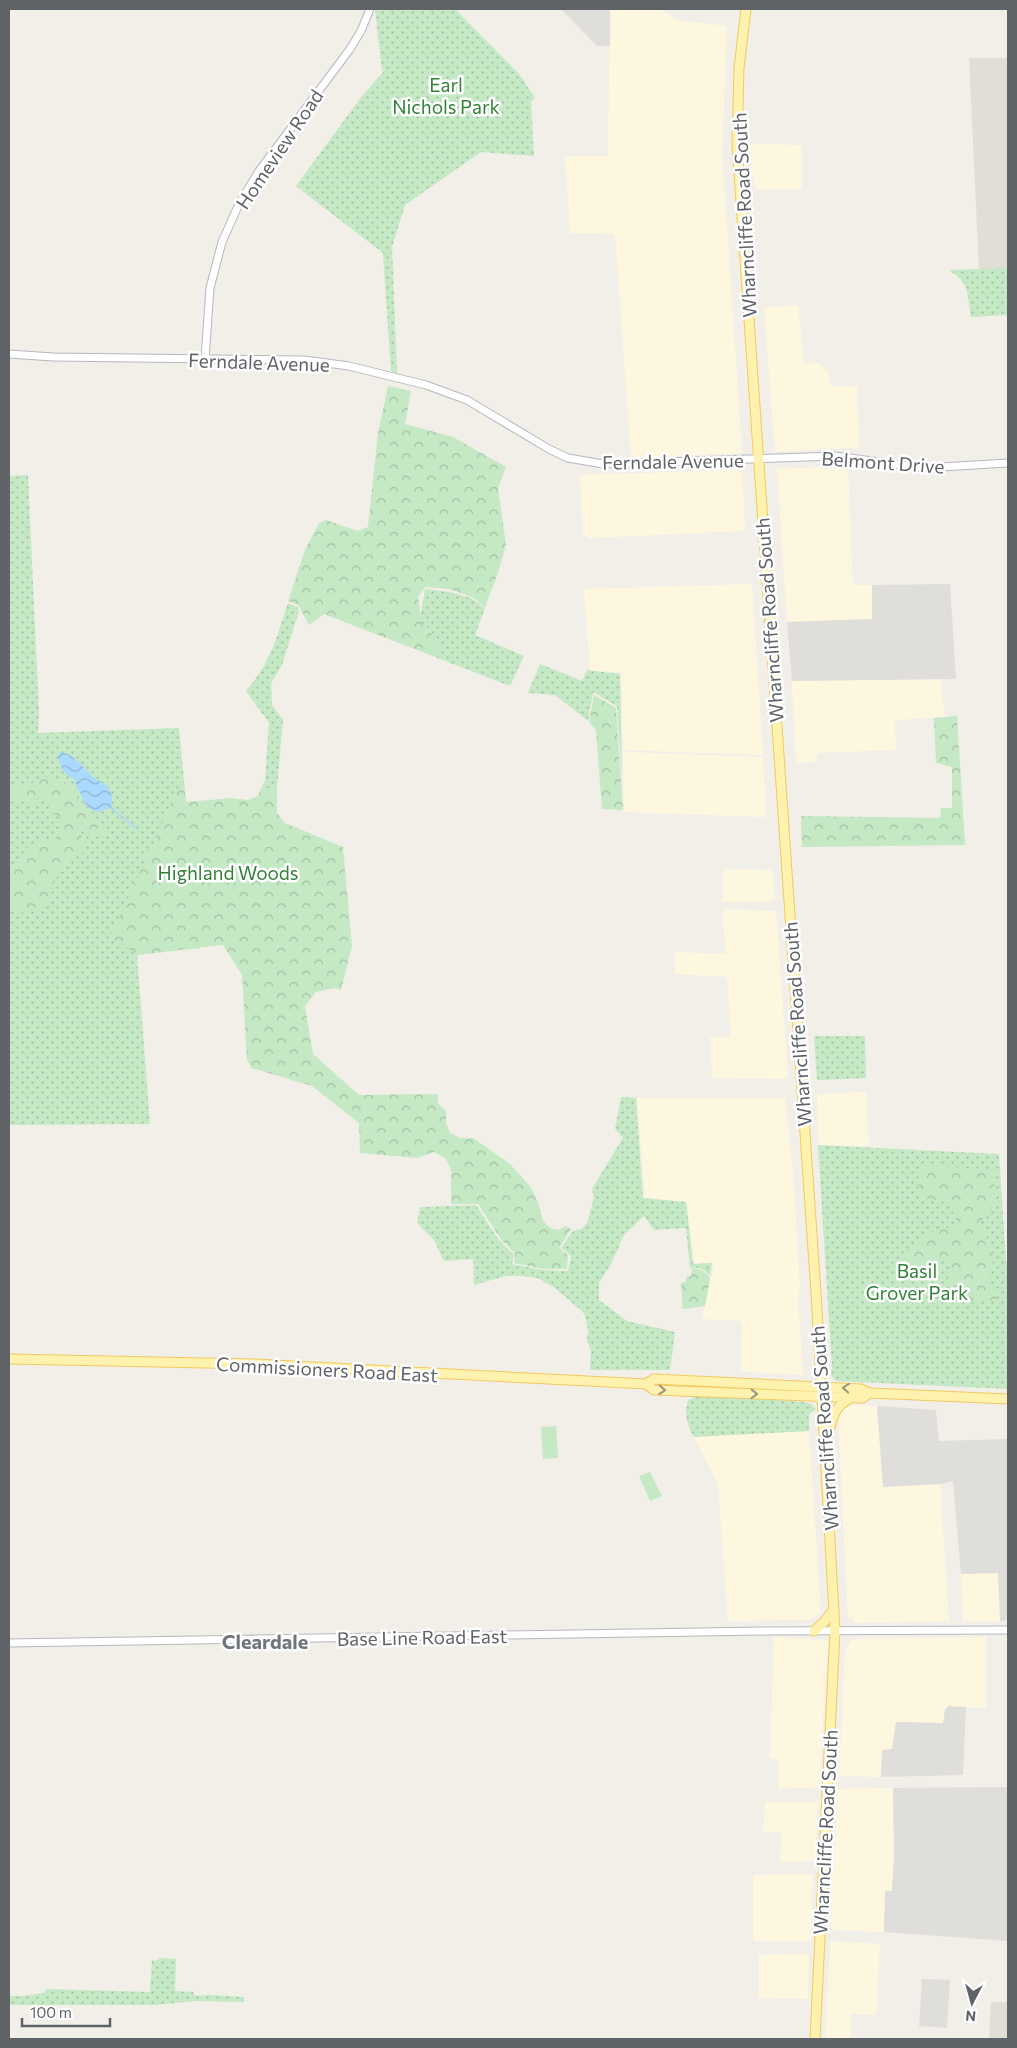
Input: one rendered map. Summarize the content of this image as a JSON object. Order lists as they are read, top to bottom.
{
  "streets": {
    "main road": ["Wharncliffe Road South", "Commissioners Road East"],
    "street": [
      "Homeview Road",
      "Ferndale Avenue",
      "Belmont Drive",
      "Base Line Road East"
    ]
  },
  "crossings": [
    ["Homeview Road", "Ferndale Avenue"],
    ["Wharncliffe Road South", "Ferndale Avenue"],
    ["Wharncliffe Road South", "Belmont Drive"],
    ["Wharncliffe Road South", "Commissioners Road East"],
    ["Wharncliffe Road South", "Base Line Road East"],
    ["Ferndale Avenue", "Belmont Drive"]
  ],
  "districts": ["Cleardale"],
  "parks": ["Earl Nichols Park", "Highland Woods", "Basil Grover Park"],
  "scale_bar": "100 m",
  "north": "bottom"
}
